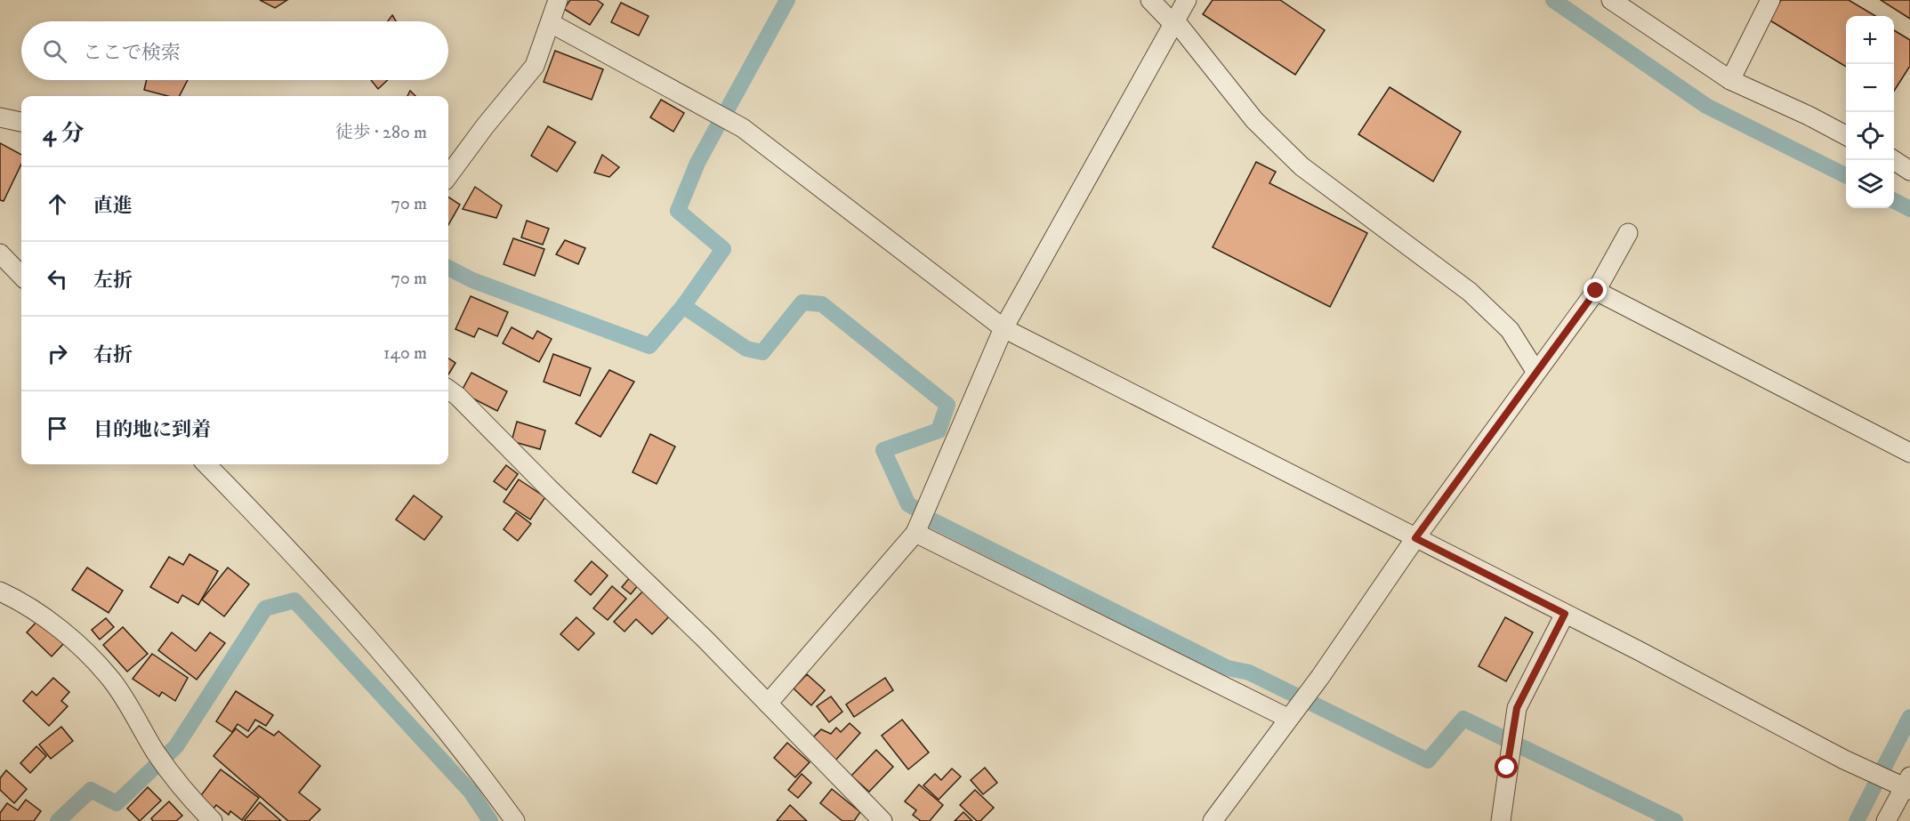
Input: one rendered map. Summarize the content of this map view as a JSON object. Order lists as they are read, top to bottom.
{
  "page": {
    "map_buttons": ["+", "−"],
    "search": "ここで検索",
    "heading": ["4 分", "徒歩 · 280 m"],
    "list": [
      ["直進", "70 m"],
      ["左折", "70 m"],
      ["右折", "140 m"],
      "目的地に到着"
    ]
  }
}
